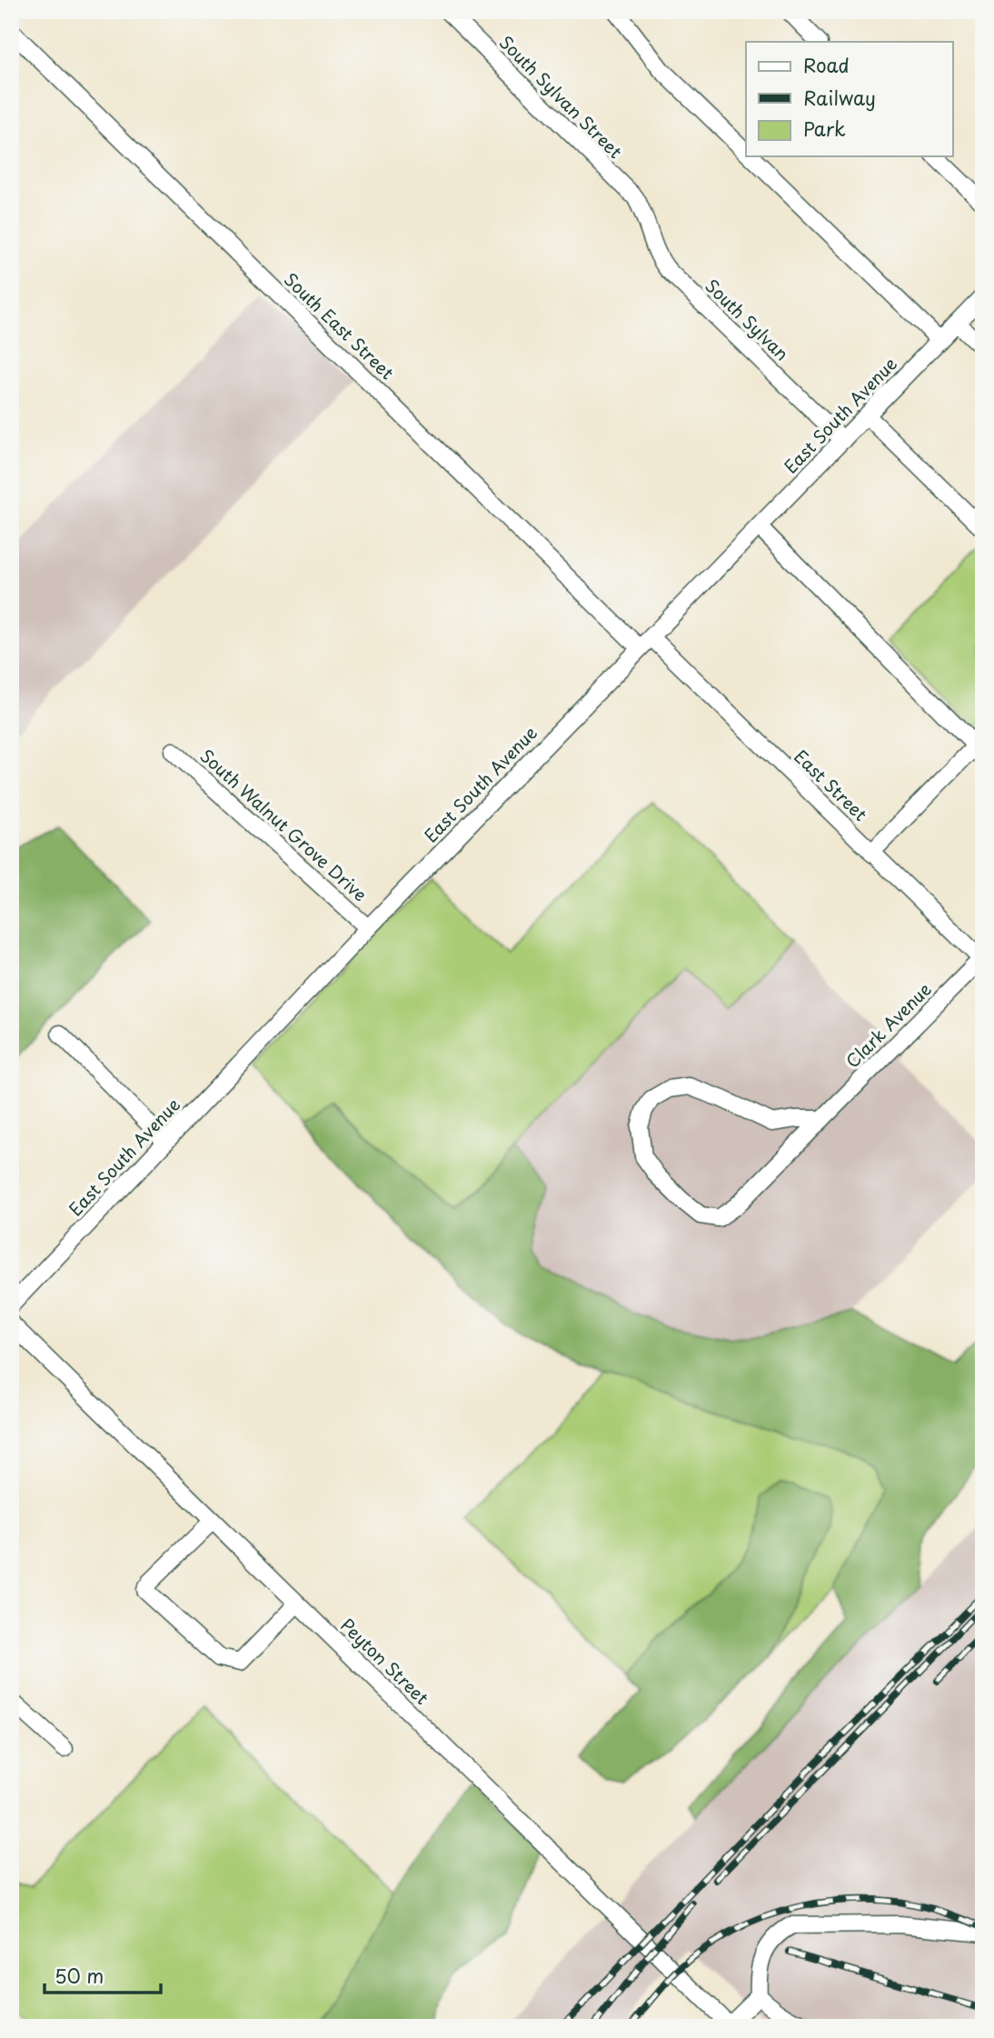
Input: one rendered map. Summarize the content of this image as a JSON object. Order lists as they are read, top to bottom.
{
  "streets": {
    "street": [
      "South Sylvan Street",
      "South Sylvan",
      "South East Street",
      "East South Avenue",
      "East Street",
      "South Walnut Grove Drive",
      "Clark Avenue",
      "Peyton Street"
    ]
  },
  "crossings": [
    ["South Sylvan Street", "South Sylvan"],
    ["South Sylvan", "East South Avenue"],
    ["South East Street", "East South Avenue"],
    ["South East Street", "East Street"],
    ["East South Avenue", "East Street"],
    ["East South Avenue", "South Walnut Grove Drive"],
    ["East Street", "Clark Avenue"]
  ],
  "legend": ["Road", "Railway", "Park"],
  "scale_bar": "50 m"
}
